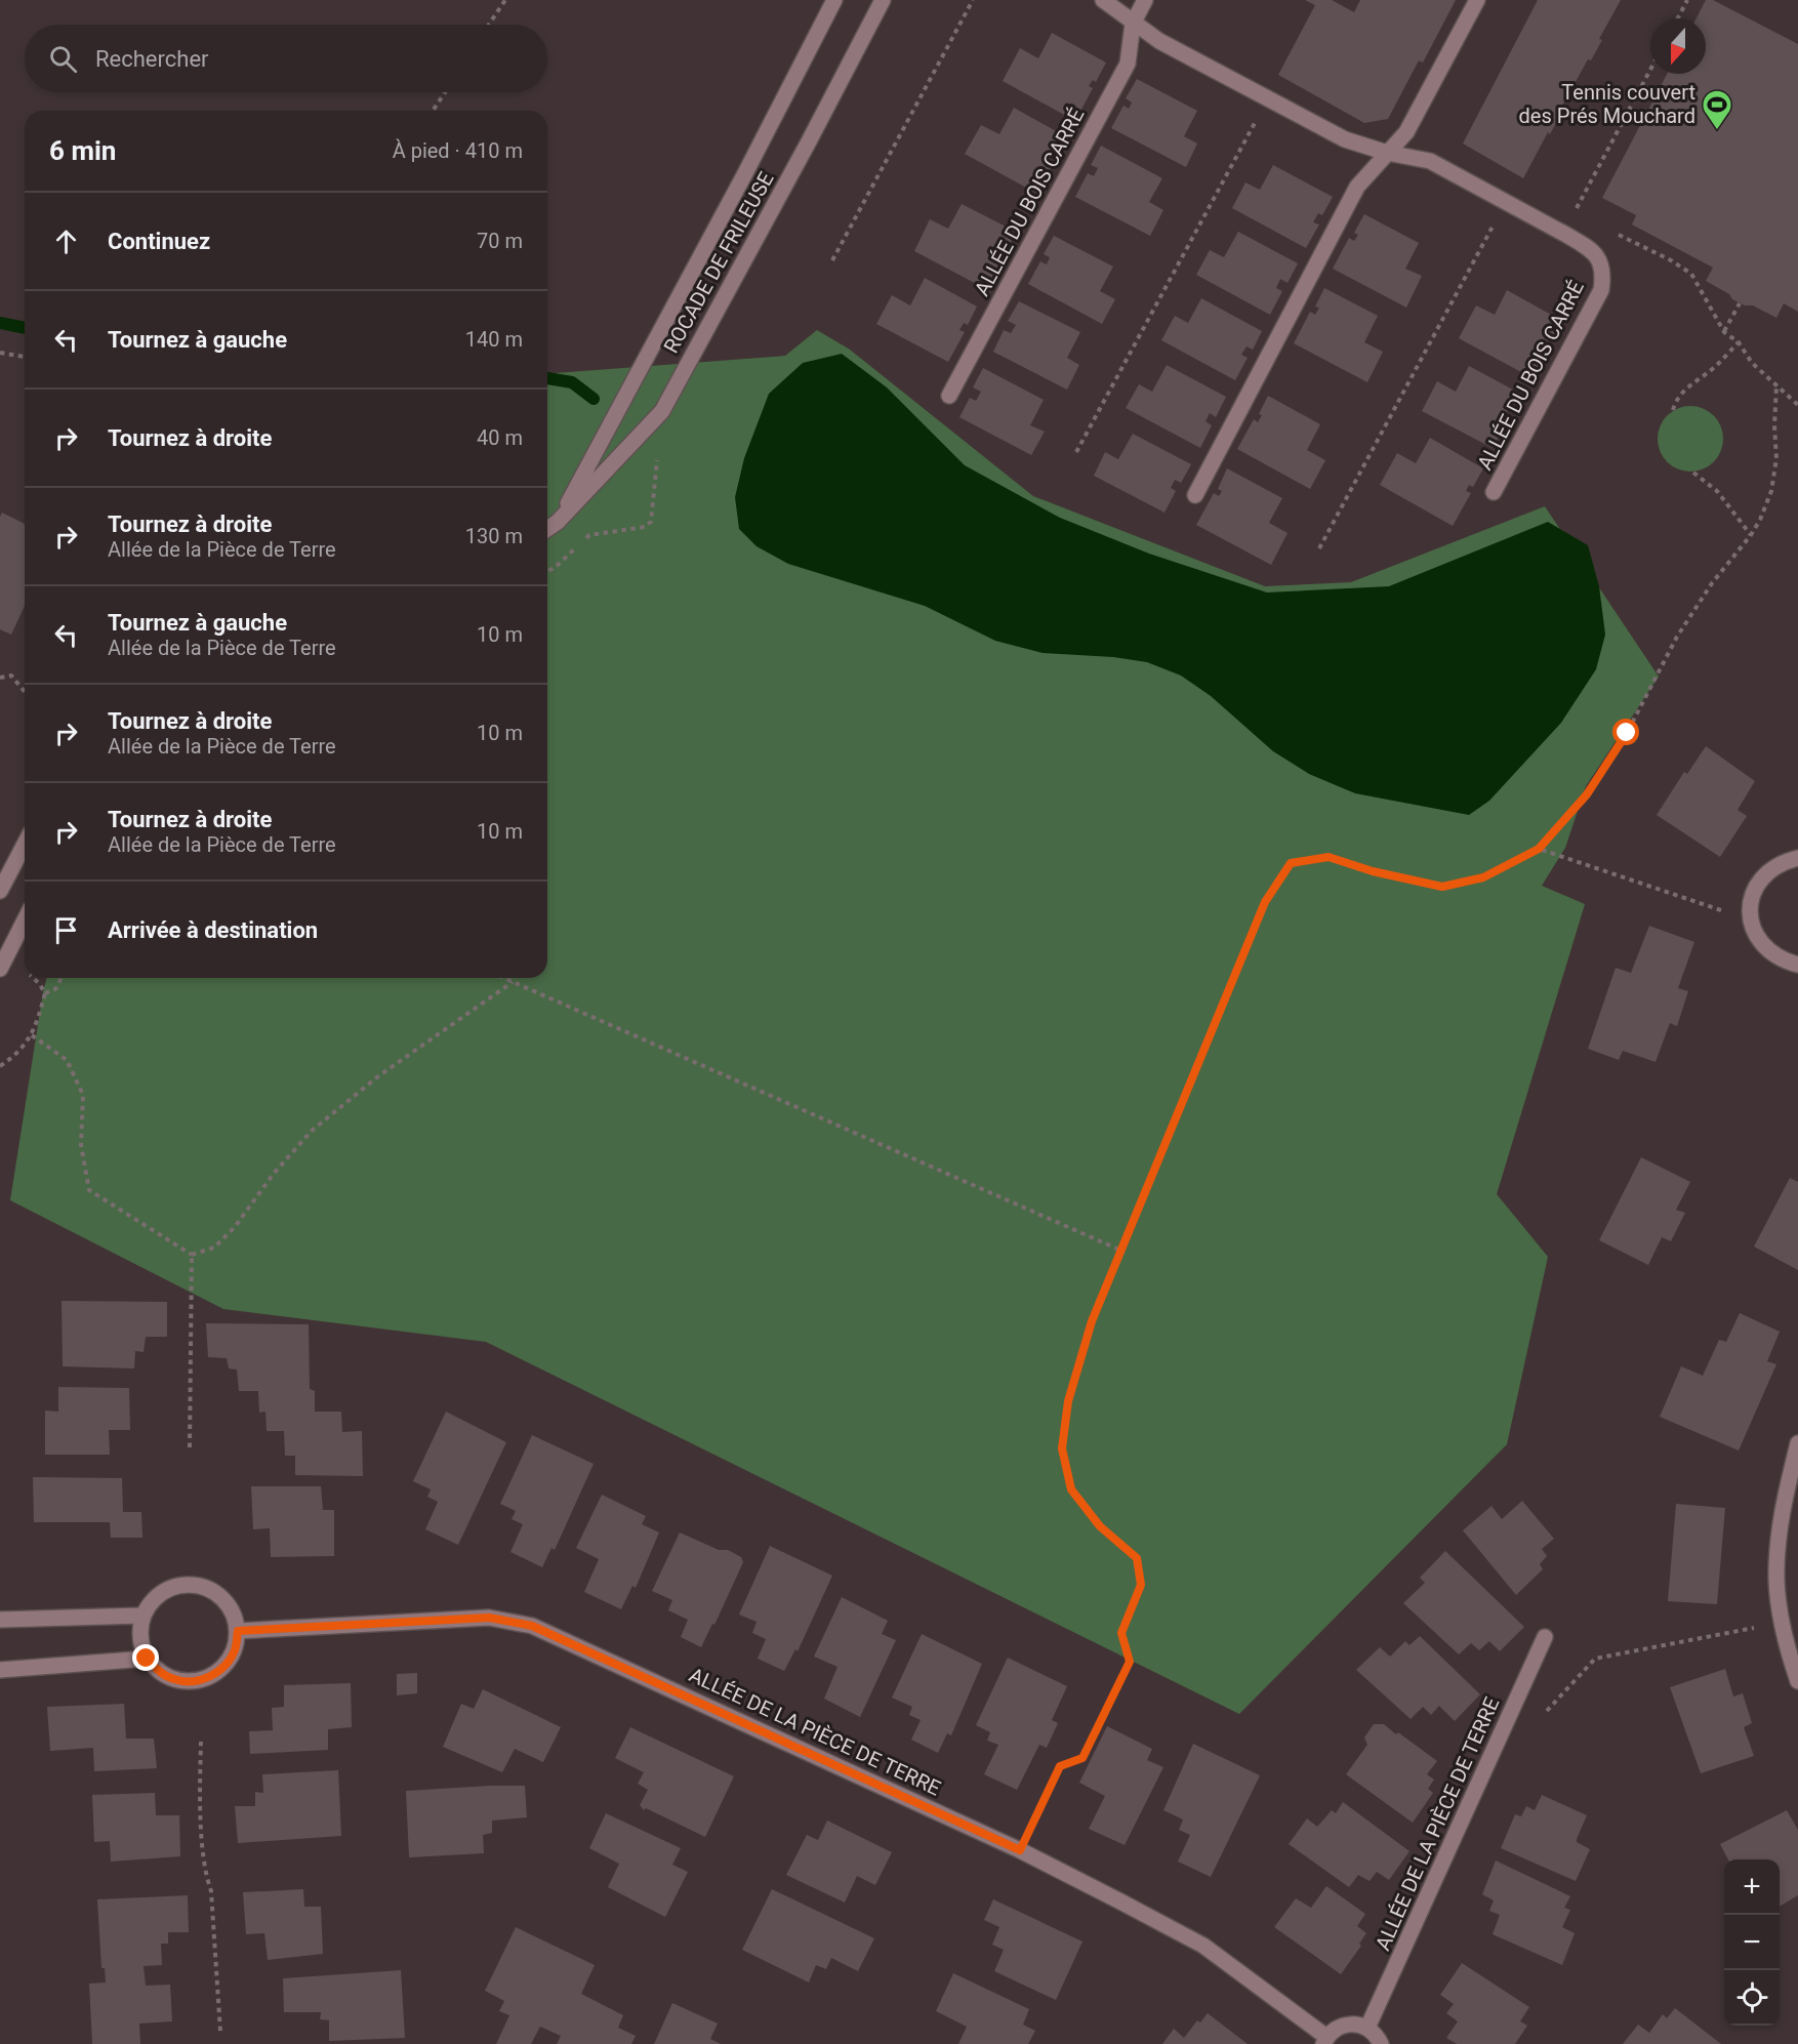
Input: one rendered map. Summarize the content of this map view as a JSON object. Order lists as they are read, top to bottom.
{
  "streets": {
    "street": ["ALLÉE DU BOIS CARRÉ", "ROCADE DE FRILEUSE", "ALLÉE DE LA PIÈCE DE TERRE"]
  },
  "places": {
    "sports": ["Tennis couvert des Prés Mouchard"]
  },
  "north": "bottom",
  "page": {
    "search": "Rechercher",
    "heading": ["6 min", "À pied · 410 m"],
    "list": [
      ["Continuez", "70 m"],
      ["Tournez à gauche", "140 m"],
      ["Tournez à droite", "40 m"],
      ["Tournez à droite", "Allée de la Pièce de Terre", "130 m"],
      ["Tournez à gauche", "Allée de la Pièce de Terre", "10 m"],
      ["Tournez à droite", "Allée de la Pièce de Terre", "10 m"],
      ["Tournez à droite", "Allée de la Pièce de Terre", "10 m"],
      "Arrivée à destination"
    ],
    "map_buttons": ["+", "−"]
  }
}
